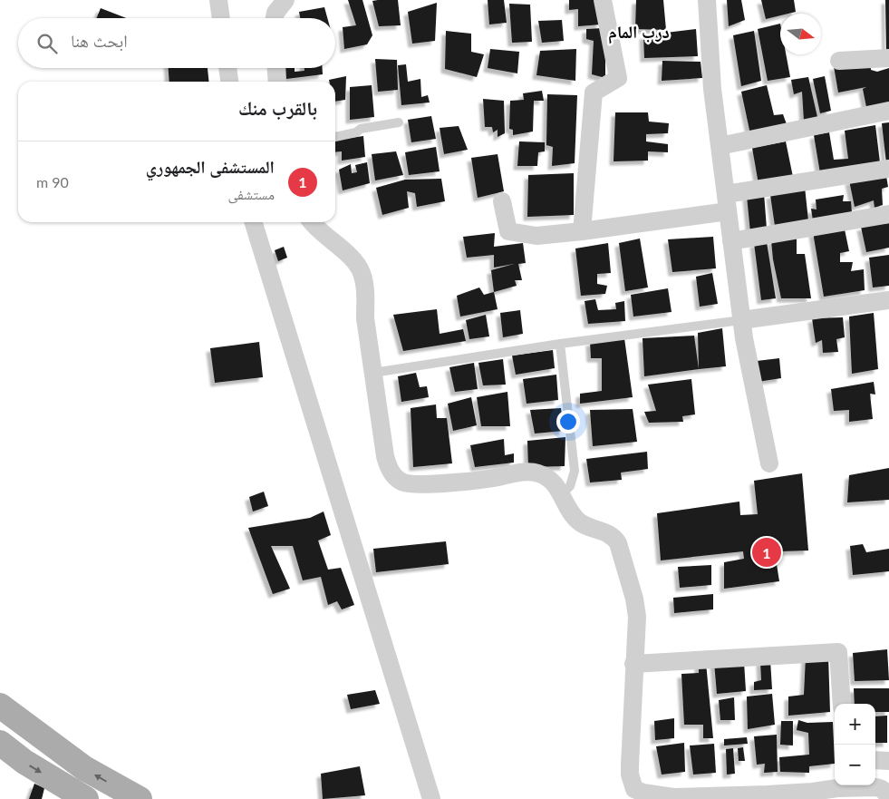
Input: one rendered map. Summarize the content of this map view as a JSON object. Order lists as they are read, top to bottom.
{
  "districts": ["درب المام"],
  "north": "right",
  "page": {
    "search": "ابحث هنا",
    "heading": "بالقرب منك",
    "list": [
      {
        "mark": "1",
        "name": "المستشفى الجمهوري",
        "note": "مستشفى",
        "value": "90 m"
      }
    ],
    "pins": "1",
    "map_buttons": ["+", "−"]
  }
}
